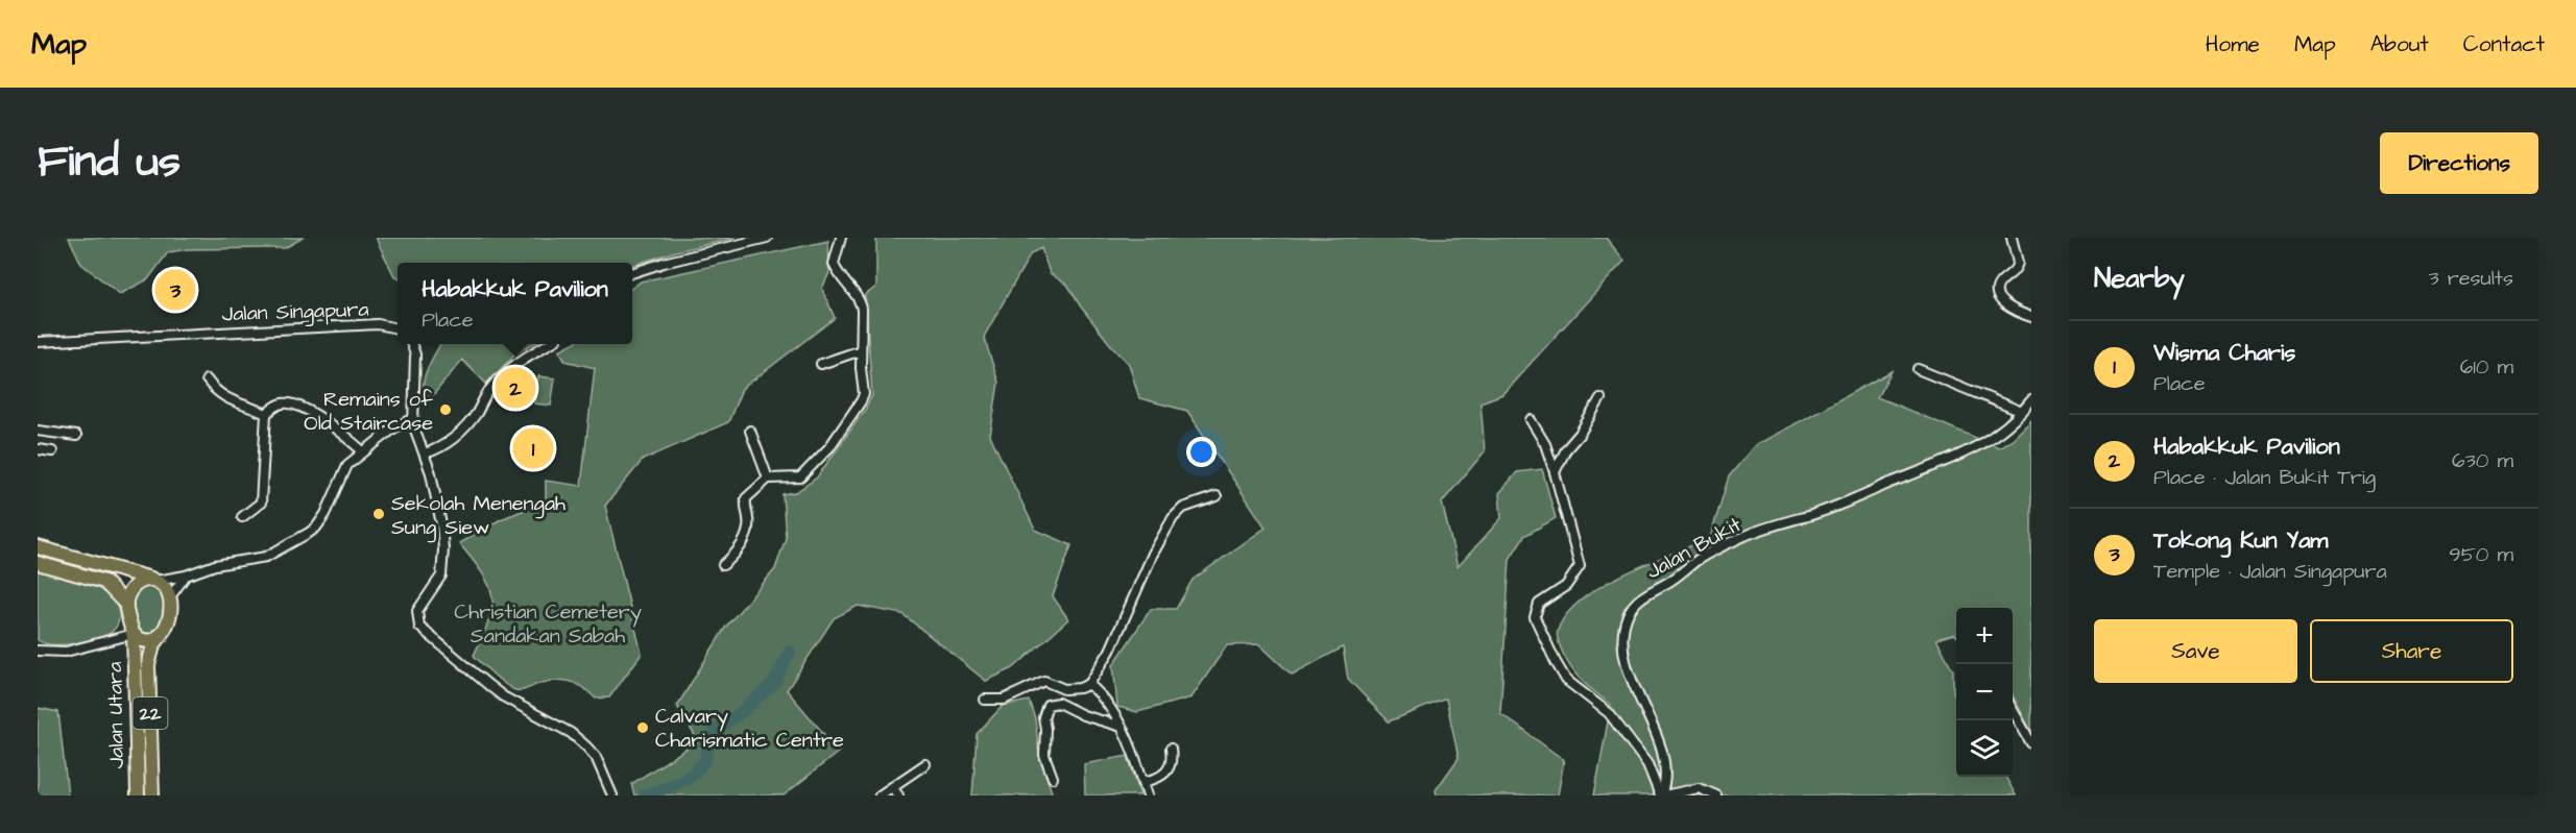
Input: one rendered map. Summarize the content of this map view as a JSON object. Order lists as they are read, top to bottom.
{
  "streets": {
    "highway": ["22", "Jalan Utara"],
    "street": ["Jalan Singapura", "Jalan Bukit"]
  },
  "crossings": [
    ["22", "Jalan Utara"]
  ],
  "parks": ["Christian Cemetery Sandakan Sabah"],
  "places": ["Remains of Old Staircase", "Sekolah Menengah Sung Siew", "Calvary Charismatic Centre"],
  "page": {
    "header": "Map",
    "nav": [
      "Home",
      "Map",
      "About",
      "Contact"
    ],
    "title": "Find us",
    "buttons": [
      "Directions",
      ["Save", "Share"]
    ],
    "heading": ["Nearby", "3 results"],
    "popup": ["Habakkuk Pavilion", "Place"],
    "pins": ["3", "2", "1"],
    "list": [
      {
        "mark": "1",
        "name": "Wisma Charis",
        "note": "Place",
        "value": "610 m"
      },
      {
        "mark": "2",
        "name": "Habakkuk Pavilion",
        "note": "Place · Jalan Bukit Trig",
        "value": "630 m"
      },
      {
        "mark": "3",
        "name": "Tokong Kun Yam",
        "note": "Temple · Jalan Singapura",
        "value": "950 m"
      }
    ],
    "map_buttons": ["+", "−"]
  }
}
